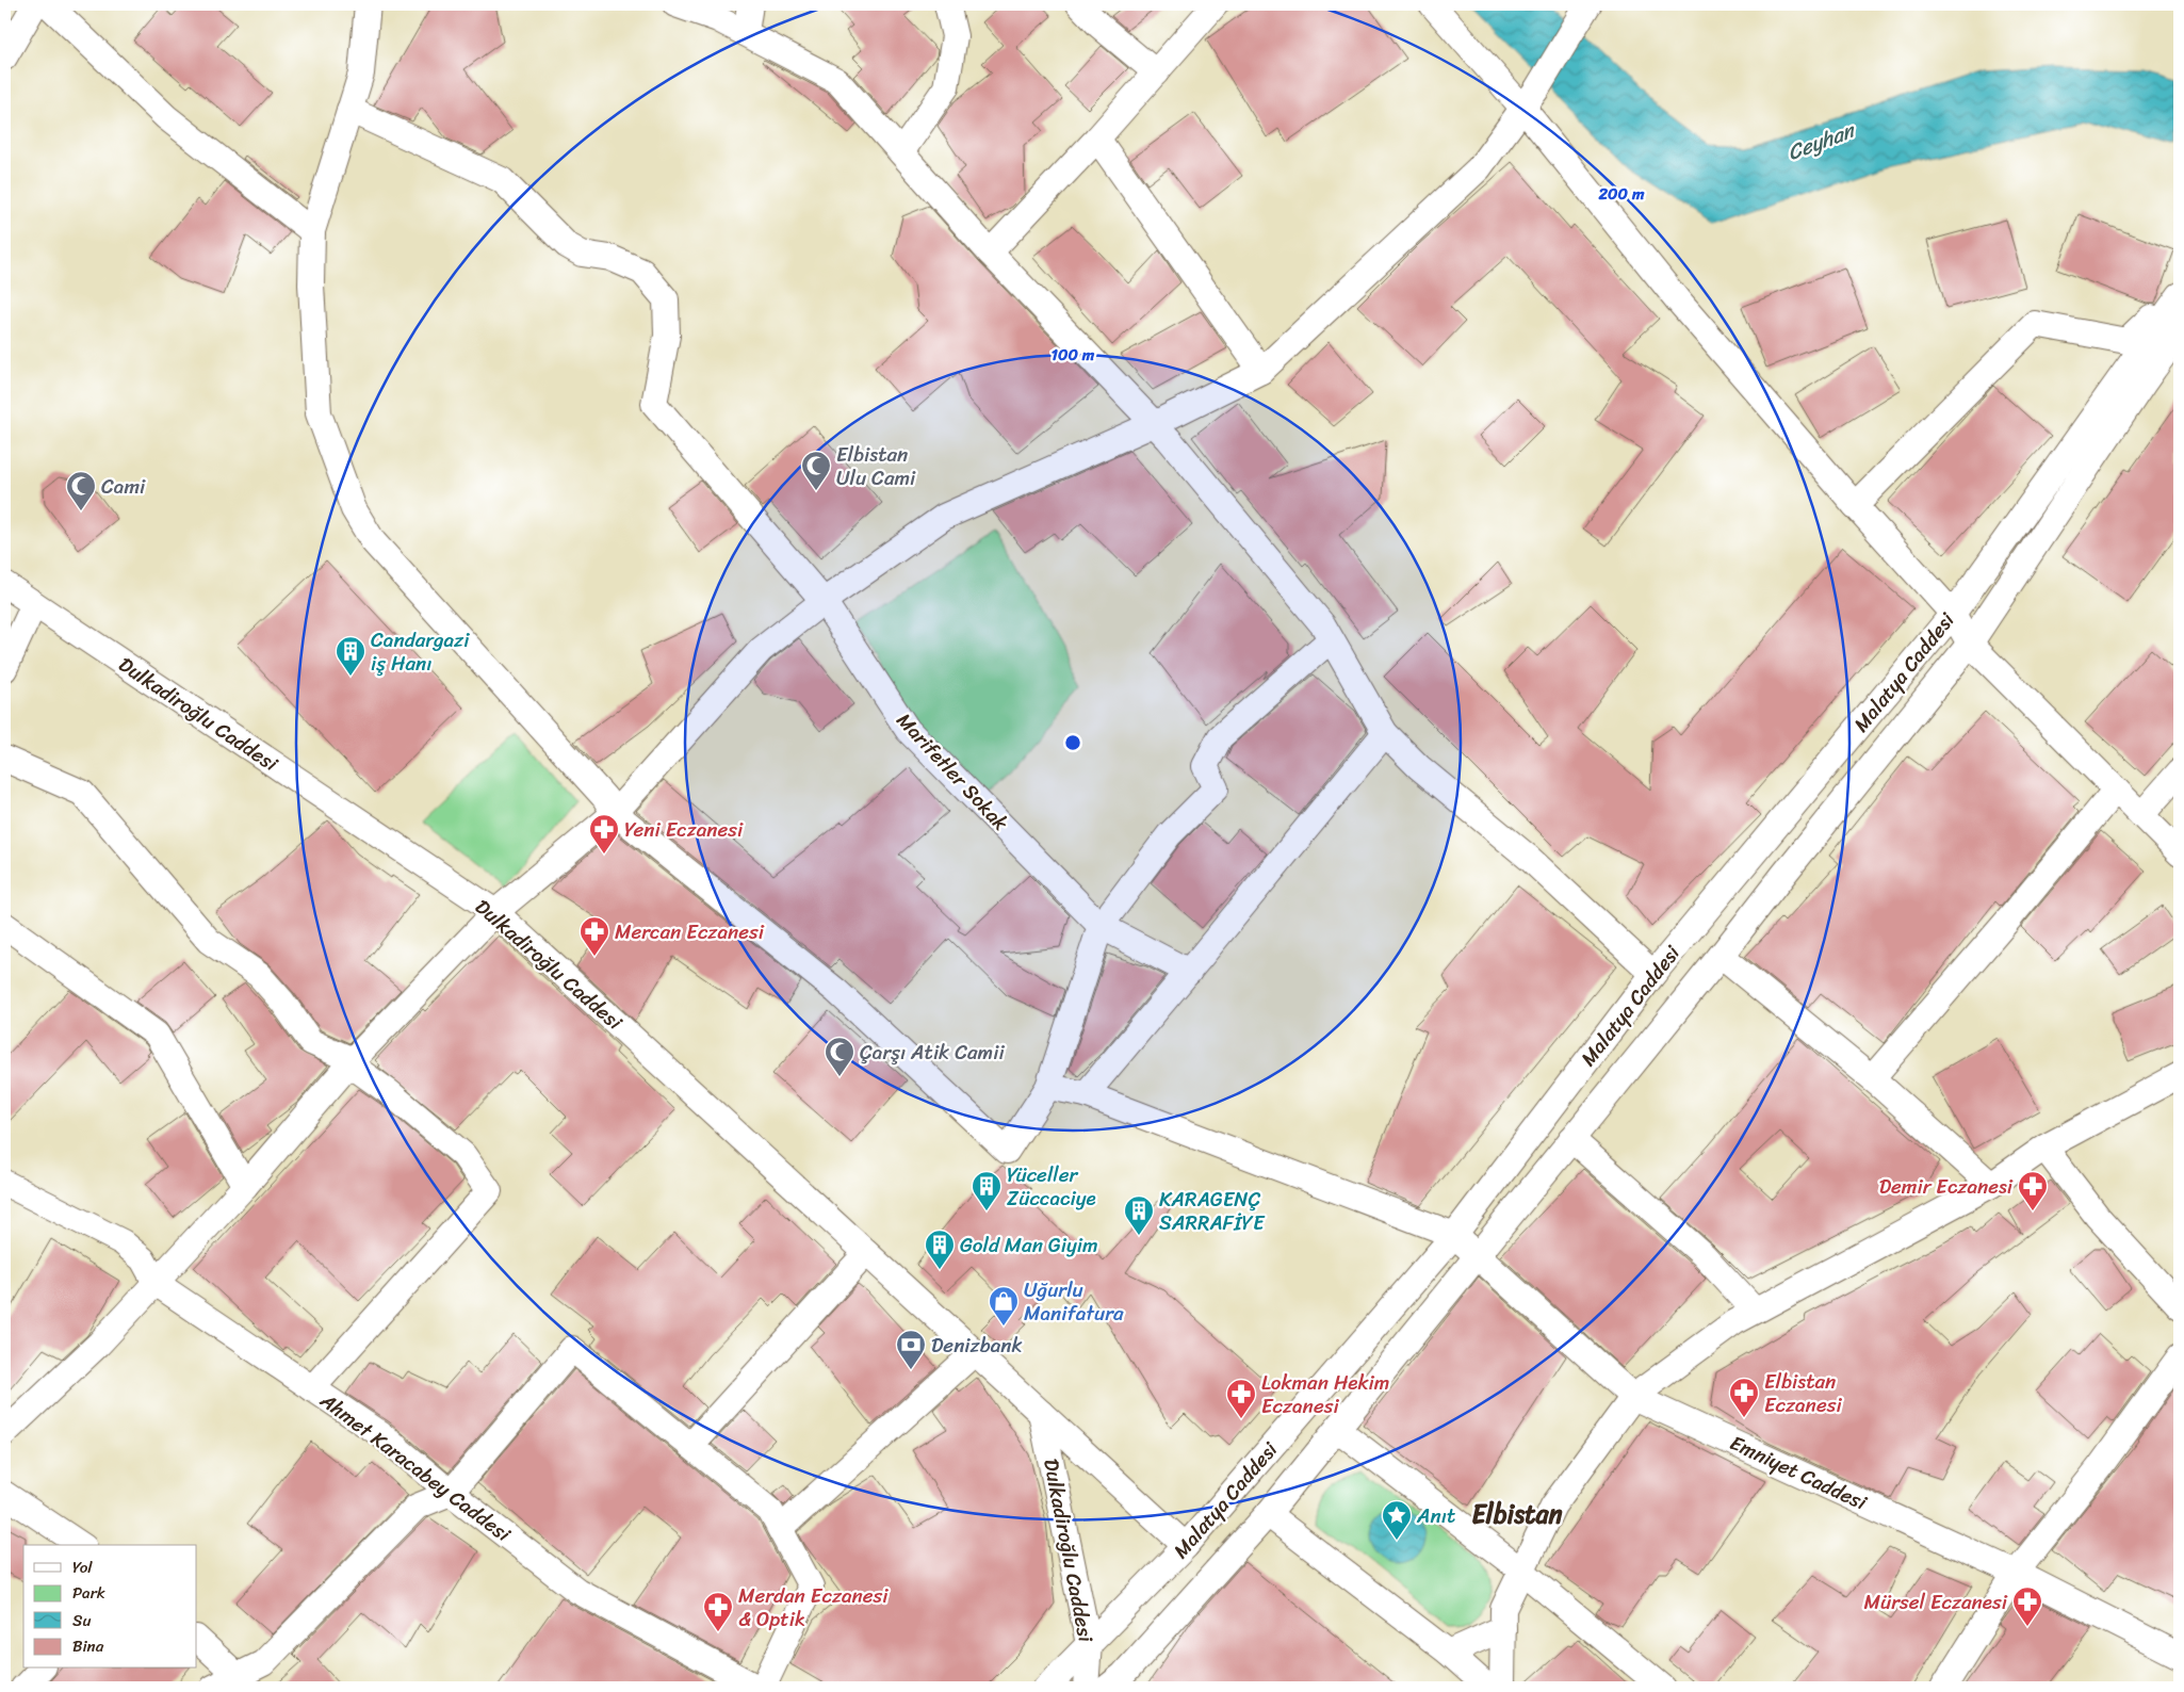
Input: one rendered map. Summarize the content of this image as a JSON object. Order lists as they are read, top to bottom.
{
  "streets": {
    "street": [
      "Malatya Caddesi",
      "Dulkadiroğlu Caddesi",
      "Marifetler Sokak",
      "Ahmet Karacabey Caddesi",
      "Emniyet Caddesi"
    ]
  },
  "crossings": [
    ["Malatya Caddesi", "Dulkadiroğlu Caddesi"],
    ["Malatya Caddesi", "Emniyet Caddesi"]
  ],
  "districts": ["Elbistan"],
  "water": ["Ceyhan"],
  "places": {
    "mosque": ["Elbistan Ulu Cami", "Cami", "Çarşı Atik Camii"],
    "building": [
      "Candargazi iş Hanı",
      "Yüceller Züccaciye",
      "KARAGENÇ SARRAFİYE",
      "Gold Man Giyim"
    ],
    "pharmacy": [
      "Yeni Eczanesi",
      "Mercan Eczanesi",
      "Demir Eczanesi",
      "Elbistan Eczanesi",
      "Lokman Hekim Eczanesi",
      "Mürsel Eczanesi",
      "Merdan Eczanesi & Optik"
    ],
    "shop": ["Uğurlu Manifatura"],
    "bank": ["Denizbank"],
    "place": ["Anıt"]
  },
  "legend": [
    "Yol",
    "Park",
    "Su",
    "Bina"
  ],
  "rings": ["200 m", "100 m"]
}
